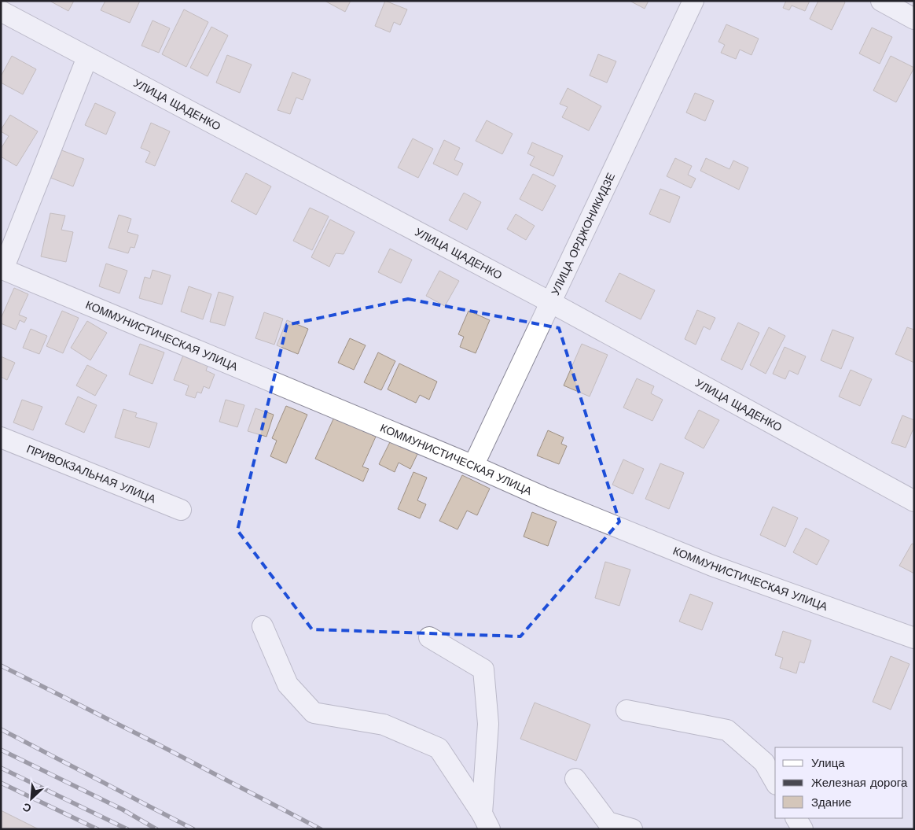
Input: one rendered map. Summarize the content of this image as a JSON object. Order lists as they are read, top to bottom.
{
  "streets": {
    "street": [
      "УЛИЦА ЩАДЕНКО",
      "УЛИЦА ОРДЖОНИКИДЗЕ",
      "КОММУНИСТИЧЕСКАЯ УЛИЦА",
      "ПРИВОКЗАЛЬНАЯ УЛИЦА"
    ]
  },
  "crossings": [
    ["УЛИЦА ЩАДЕНКО", "УЛИЦА ОРДЖОНИКИДЗЕ"],
    ["УЛИЦА ОРДЖОНИКИДЗЕ", "КОММУНИСТИЧЕСКАЯ УЛИЦА"]
  ],
  "legend": ["Улица", "Железная дорога", "Здание"],
  "north": "bottom left"
}
